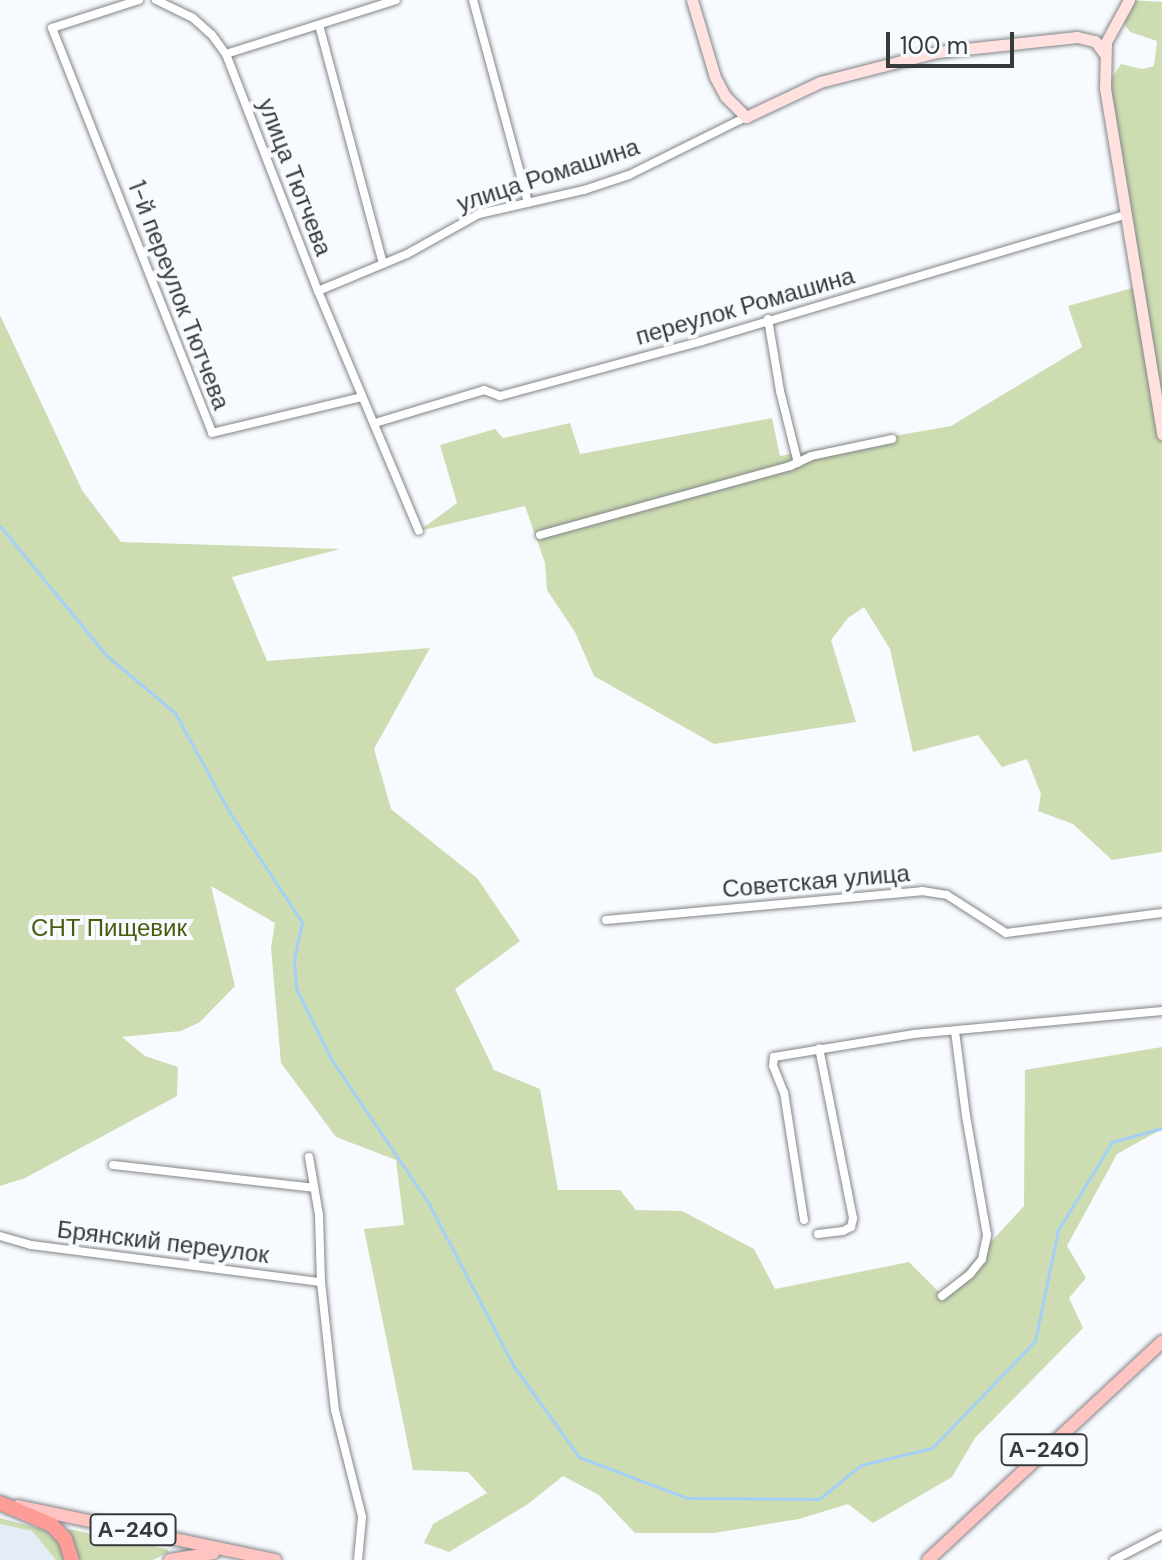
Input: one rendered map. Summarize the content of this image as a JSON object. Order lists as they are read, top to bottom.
{
  "streets": {
    "main road": ["А-240"],
    "street": [
      "улица Ромашина",
      "улица Тютчева",
      "1-й переулок Тютчева",
      "переулок Ромашина",
      "Советская улица",
      "Брянский переулок"
    ]
  },
  "crossings": [
    ["улица Ромашина", "улица Тютчева"],
    ["улица Тютчева", "1-й переулок Тютчева"],
    ["улица Тютчева", "переулок Ромашина"]
  ],
  "parks": ["СНТ Пищевик"],
  "scale_bar": "100 m"
}
